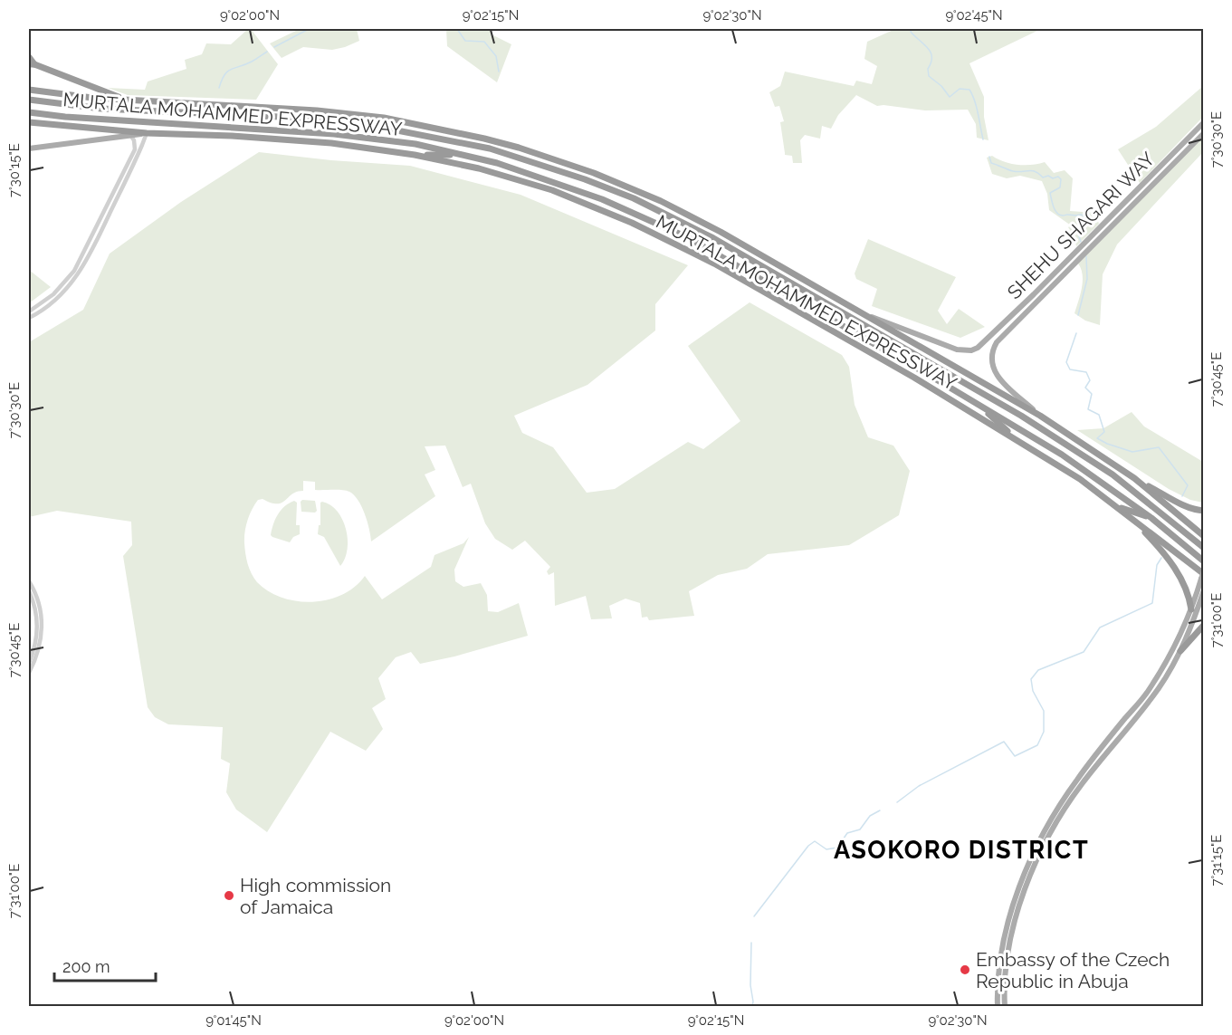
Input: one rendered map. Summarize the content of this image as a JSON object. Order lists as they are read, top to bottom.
{
  "streets": {
    "highway": ["MURTALA MOHAMMED EXPRESSWAY"],
    "main road": ["SHEHU SHAGARI WAY"]
  },
  "crossings": [
    ["MURTALA MOHAMMED EXPRESSWAY", "SHEHU SHAGARI WAY"]
  ],
  "districts": ["ASOKORO DISTRICT"],
  "places": ["High commission of Jamaica", "Embassy of the Czech Republic in Abuja"],
  "scale_bar": "200 m",
  "coordinates": [
    "9°02'00\"N",
    "9°02'15\"N",
    "9°02'30\"N",
    "9°02'45\"N",
    "7°30'30\"E",
    "7°30'15\"E",
    "7°30'45\"E",
    "7°31'00\"E",
    "7°31'15\"E",
    "9°01'45\"N"
  ]
}
